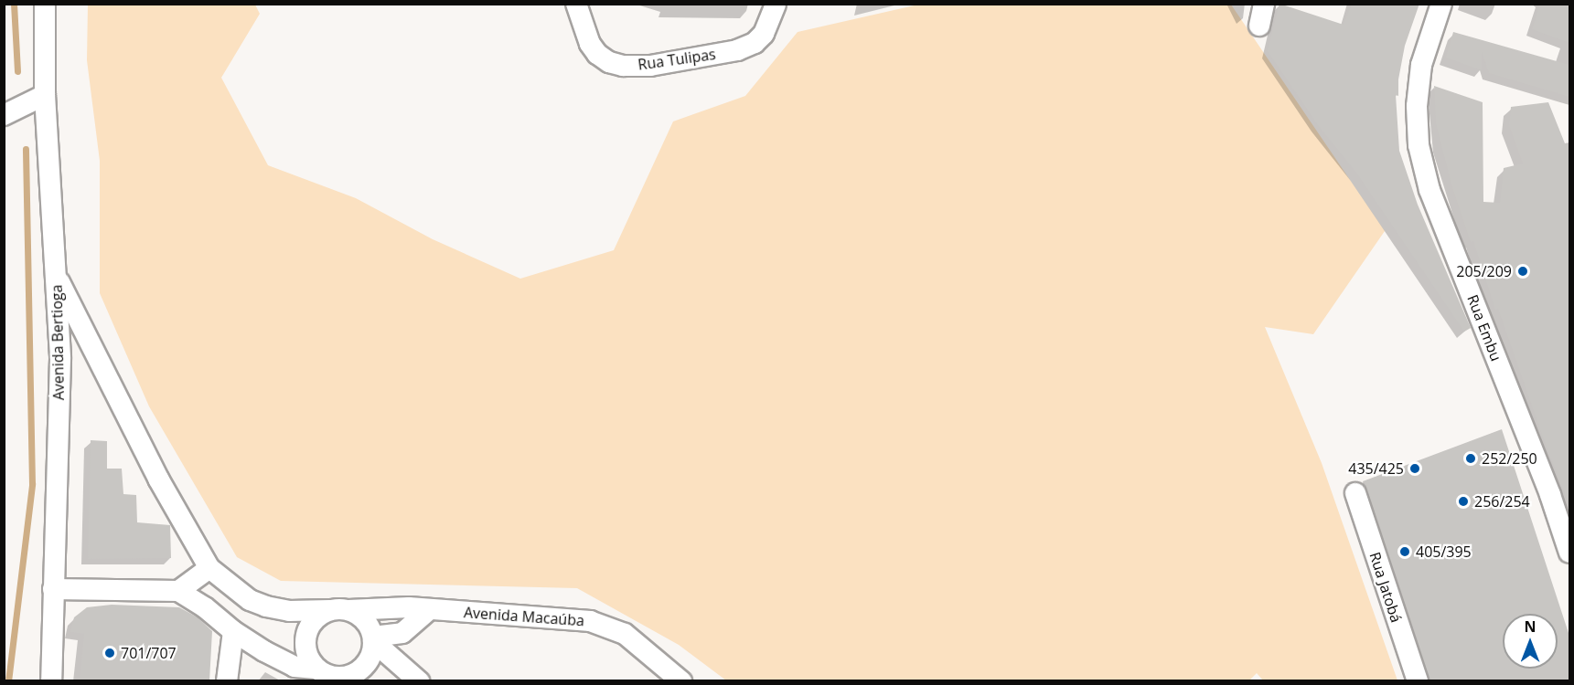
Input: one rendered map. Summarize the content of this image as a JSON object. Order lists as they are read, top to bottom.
{
  "streets": {
    "street": [
      "Rua Tulipas",
      "Rua Embu",
      "Avenida Bertioga",
      "Rua Jatobá",
      "Avenida Macaúba"
    ]
  },
  "places": [
    "205/209",
    "252/250",
    "435/425",
    "256/254",
    "405/395",
    "701/707"
  ],
  "north": "top"
}
